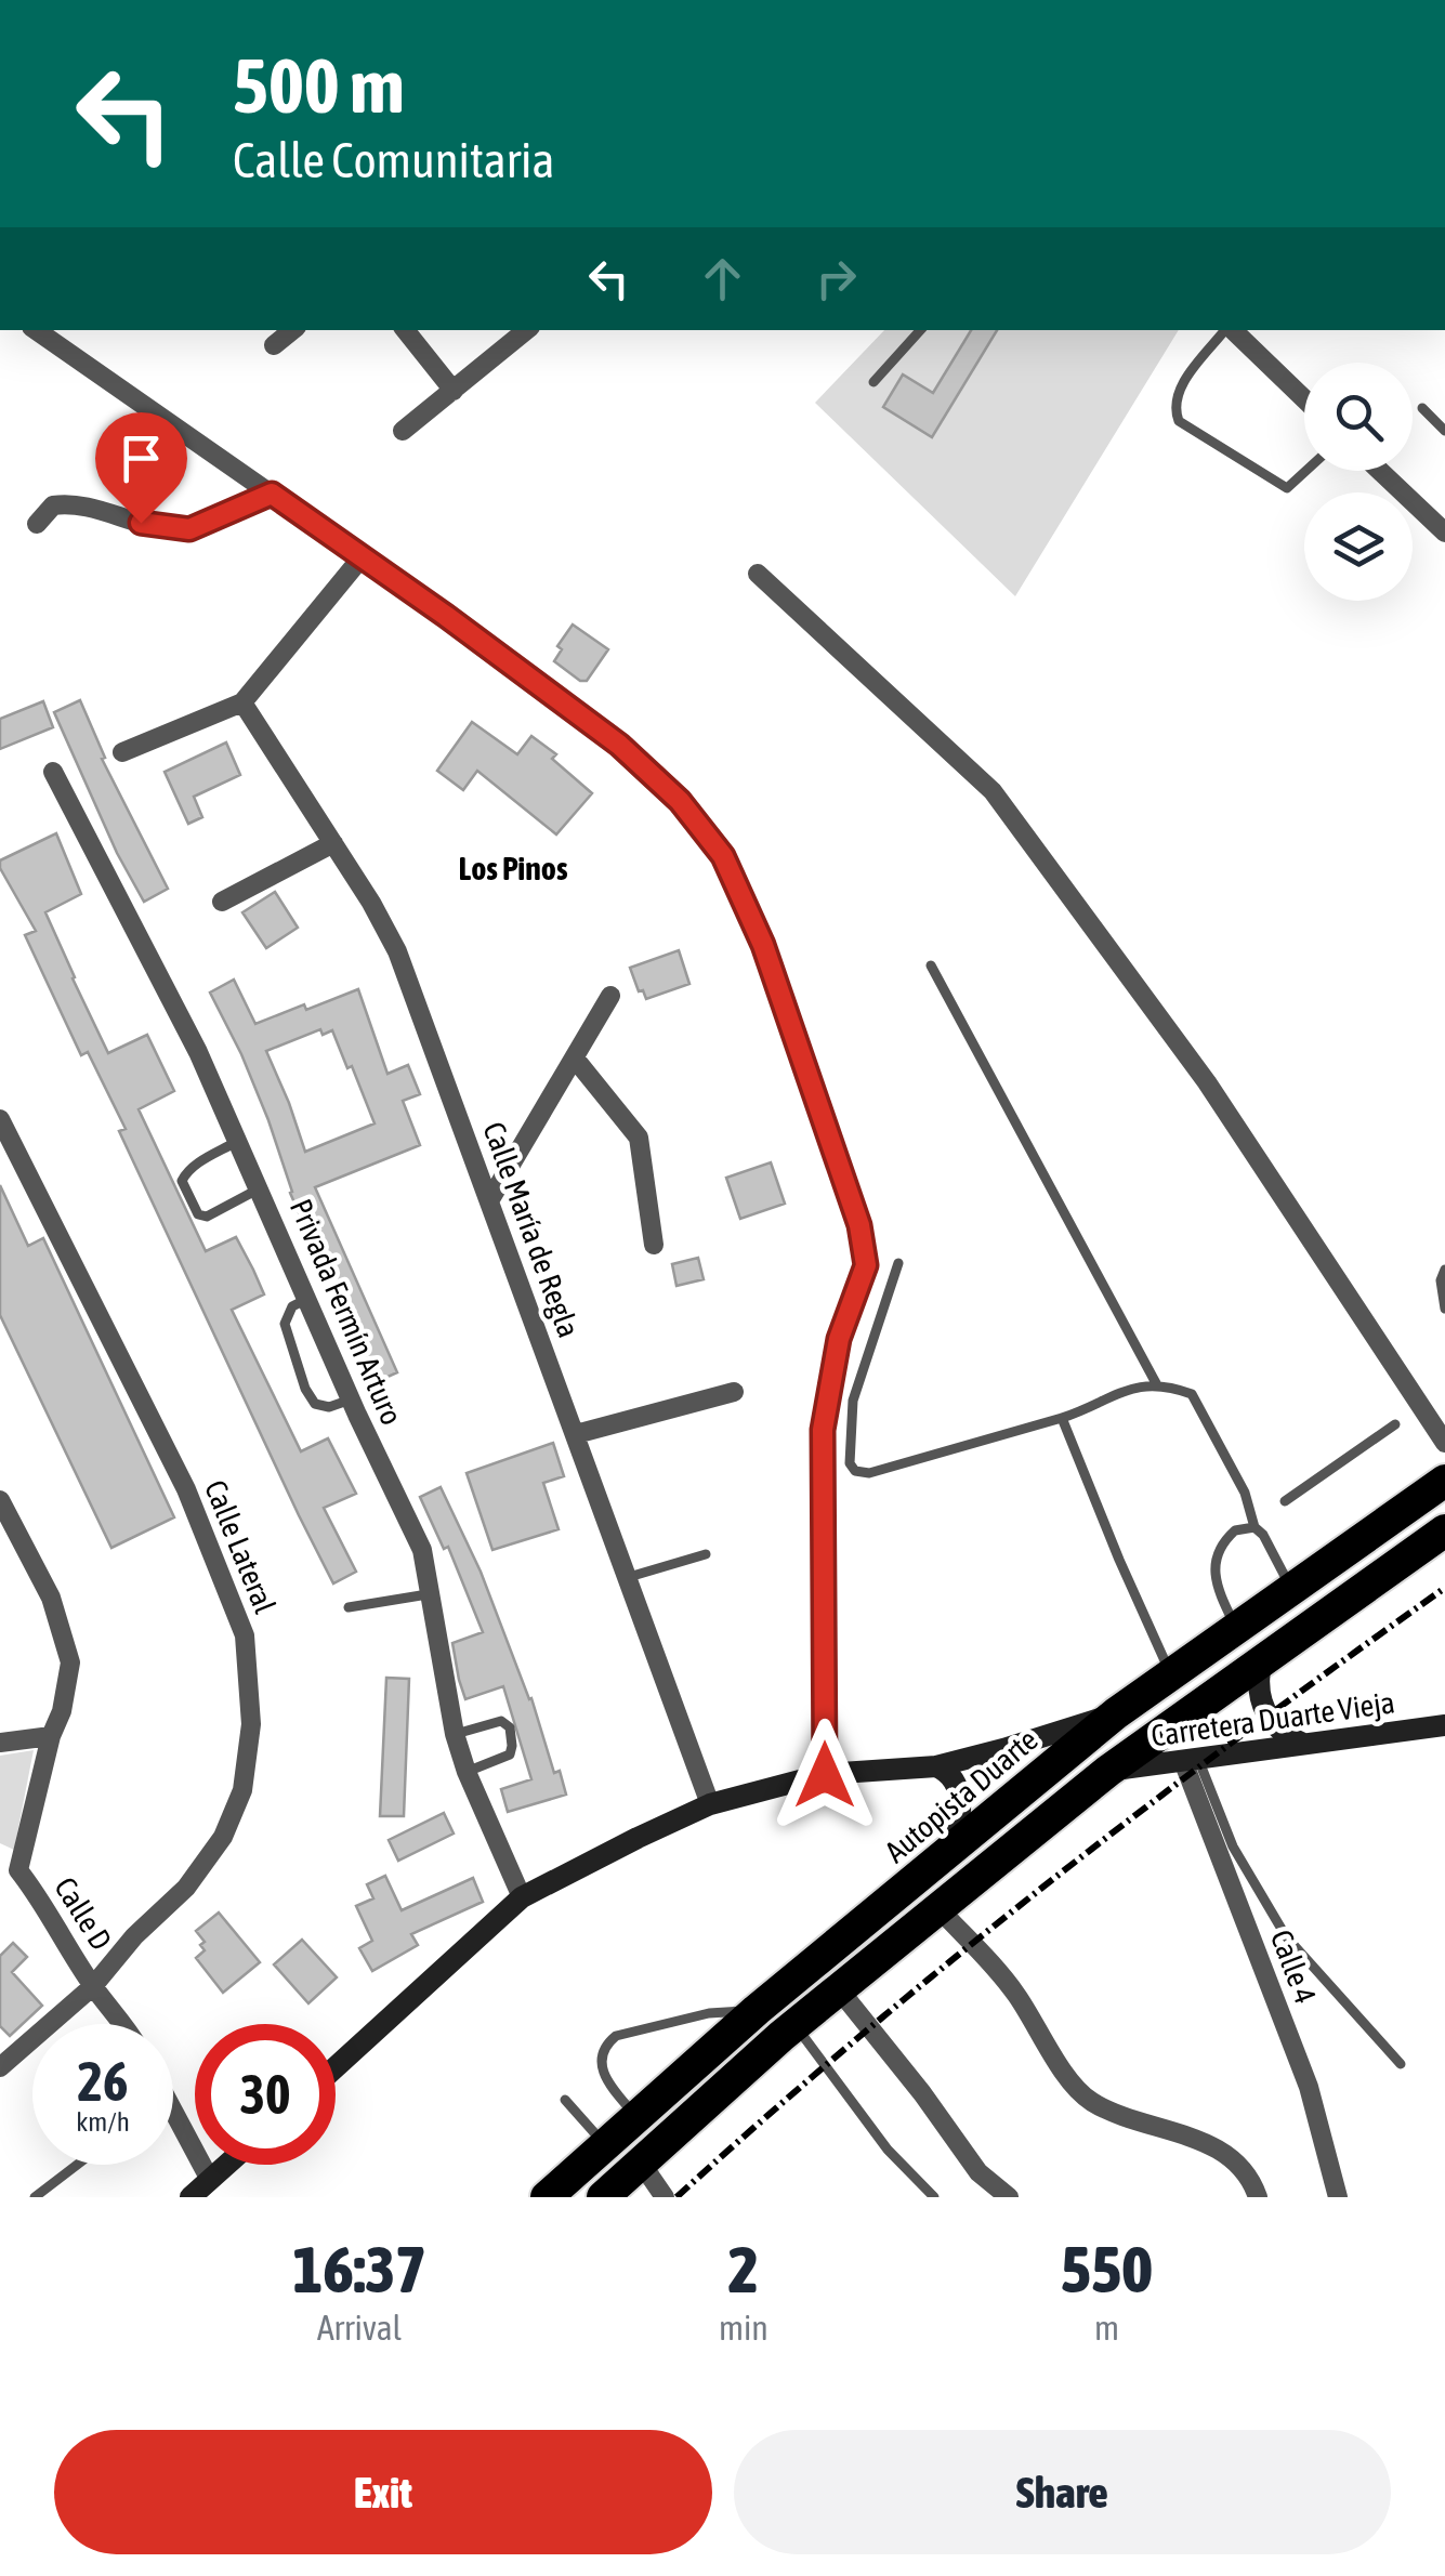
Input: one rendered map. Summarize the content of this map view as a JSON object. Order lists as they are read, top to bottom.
{
  "streets": {
    "highway": ["Autopista Duarte"],
    "main road": ["Carretera Duarte Vieja"],
    "street": [
      "Calle María de Regla",
      "Privada Fermín Arturo",
      "Calle Lateral",
      "Calle D",
      "Calle 4"
    ]
  },
  "crossings": [
    ["Calle María de Regla", "Carretera Duarte Vieja"],
    ["Privada Fermín Arturo", "Carretera Duarte Vieja"],
    ["Calle Lateral", "Calle D"],
    ["Carretera Duarte Vieja", "Autopista Duarte"],
    ["Carretera Duarte Vieja", "Calle 4"]
  ],
  "districts": ["Los Pinos"],
  "page": {
    "turn": ["500 m", "Calle Comunitaria"],
    "speed": "26 km/h",
    "limit": "30",
    "eta": [
      "16:37",
      "Arrival",
      "2",
      "min",
      "550",
      "m"
    ],
    "buttons": ["Exit", "Share"]
  }
}
